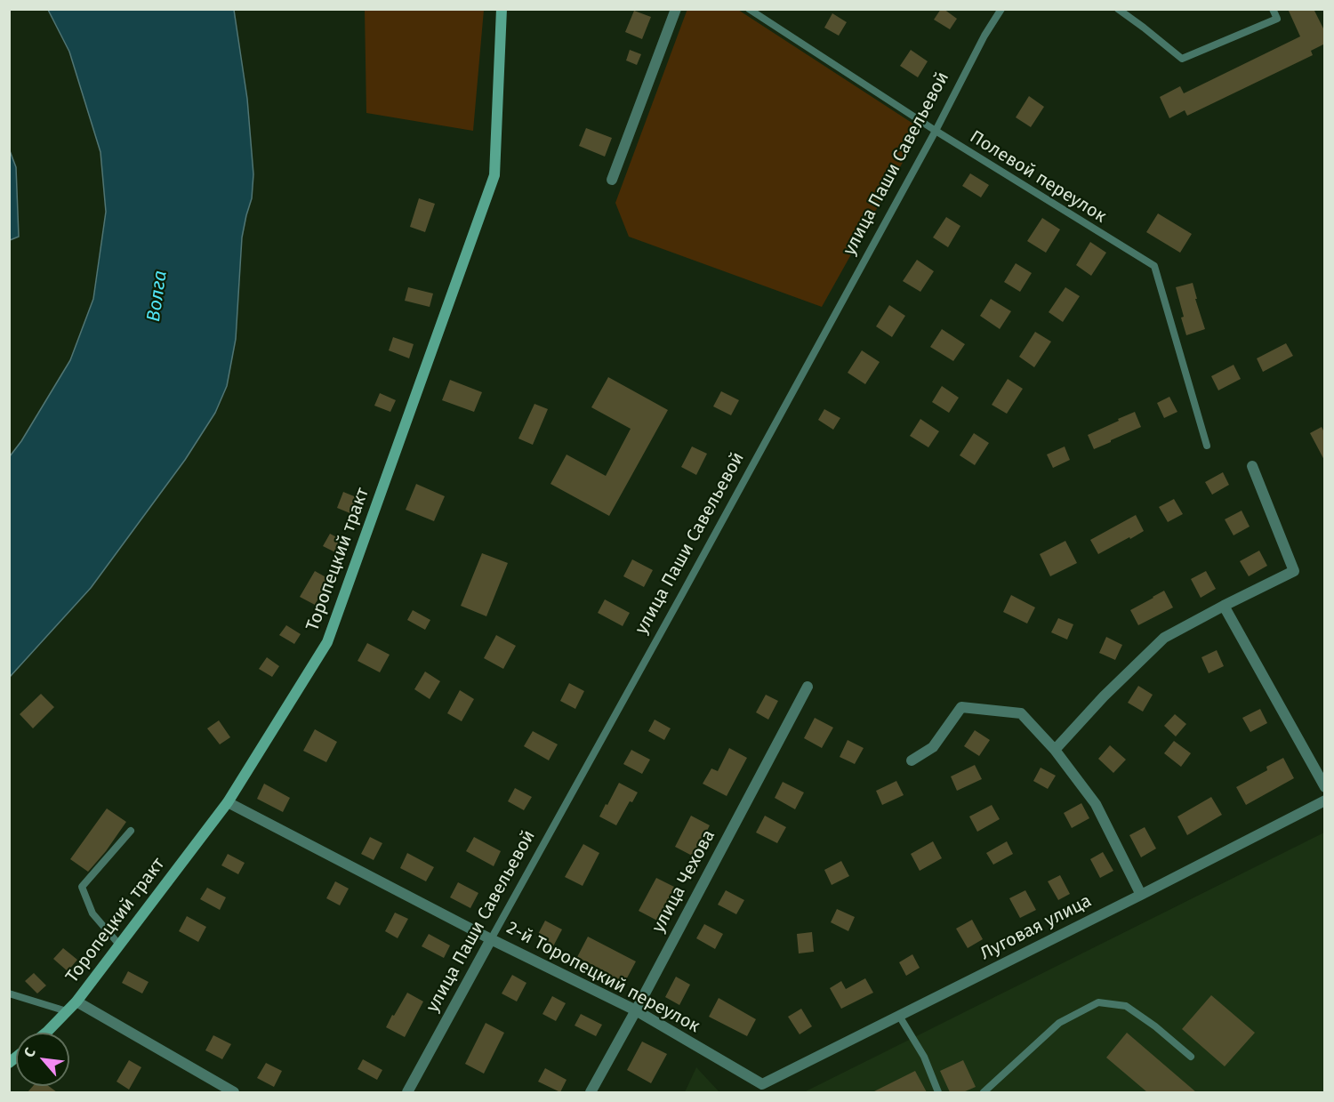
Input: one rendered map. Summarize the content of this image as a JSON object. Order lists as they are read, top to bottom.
{
  "streets": {
    "main road": ["Торопецкий тракт"],
    "street": [
      "улица Паши Савельевой",
      "улица Чехова",
      "Луговая улица",
      "2-й Торопецкий переулок"
    ],
    "lane": ["Полевой переулок"]
  },
  "crossings": [
    ["улица Паши Савельевой", "Полевой переулок"],
    ["улица Паши Савельевой", "2-й Торопецкий переулок"],
    ["Торопецкий тракт", "2-й Торопецкий переулок"],
    ["улица Чехова", "2-й Торопецкий переулок"],
    ["Луговая улица", "2-й Торопецкий переулок"]
  ],
  "water": ["Волга"],
  "north": "top left"
}
